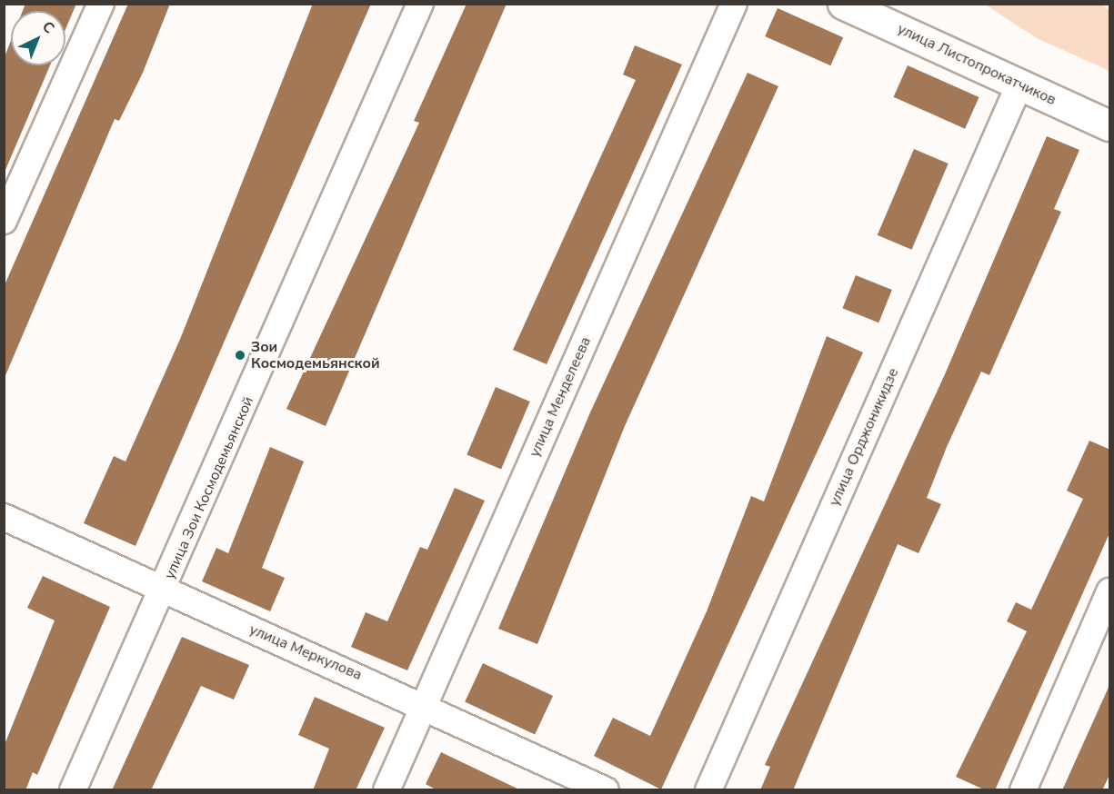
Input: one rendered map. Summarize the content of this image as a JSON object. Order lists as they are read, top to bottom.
{
  "streets": {
    "street": [
      "улица Листопрокатчиков",
      "улица Менделеева",
      "улица Орджоникидзе",
      "улица Зои Космодемьянской",
      "улица Меркулова"
    ]
  },
  "crossings": [
    ["улица Листопрокатчиков", "улица Орджоникидзе"],
    ["улица Менделеева", "улица Меркулова"],
    ["улица Зои Космодемьянской", "улица Меркулова"]
  ],
  "places": ["Зои Космодемьянской"],
  "north": "top right"
}
